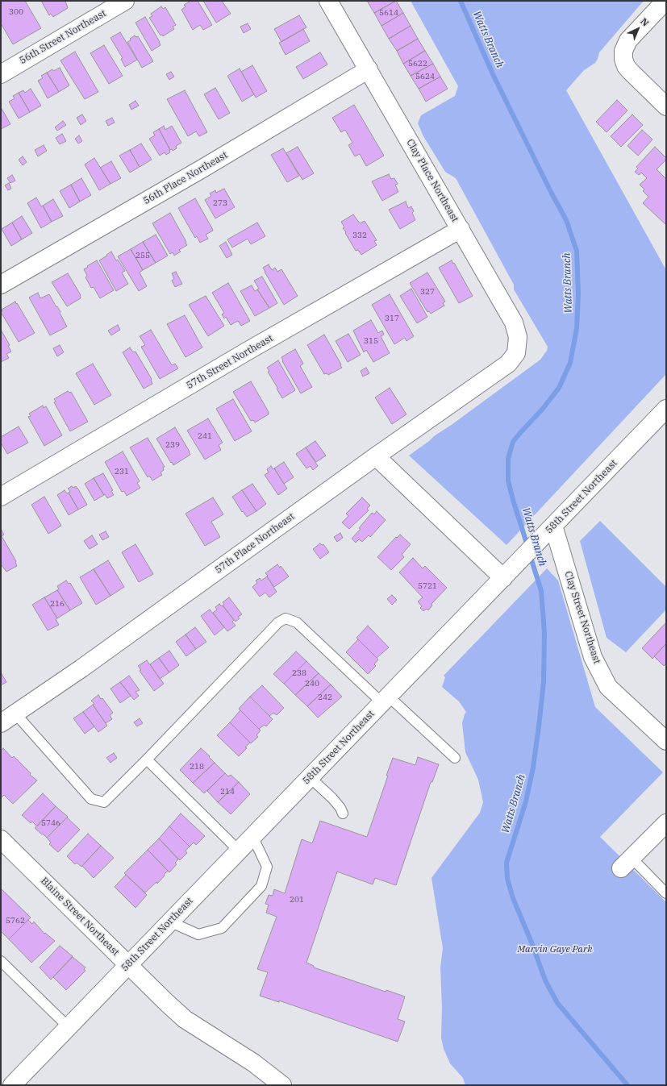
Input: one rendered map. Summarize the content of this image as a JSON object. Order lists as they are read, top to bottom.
{
  "streets": {
    "street": [
      "56th Street Northeast",
      "56th Place Northeast",
      "Clay Place Northeast",
      "57th Street Northeast",
      "58th Street Northeast",
      "57th Place Northeast",
      "Clay Street Northeast",
      "Blaine Street Northeast"
    ]
  },
  "crossings": [
    ["56th Place Northeast", "Clay Place Northeast"],
    ["Clay Place Northeast", "57th Street Northeast"],
    ["Clay Place Northeast", "57th Place Northeast"],
    ["58th Street Northeast", "Clay Street Northeast"],
    ["58th Street Northeast", "Blaine Street Northeast"]
  ],
  "water": ["Watts Branch"],
  "parks": ["Marvin Gaye Park"],
  "house_numbers": [
    "300",
    "5614",
    "5622",
    "5624",
    "273",
    "332",
    "255",
    "327",
    "317",
    "315",
    "241",
    "239",
    "231",
    "5721",
    "216",
    "238",
    "240",
    "242",
    "218",
    "214",
    "5746",
    "201",
    "5762"
  ],
  "north": "top right"
}
